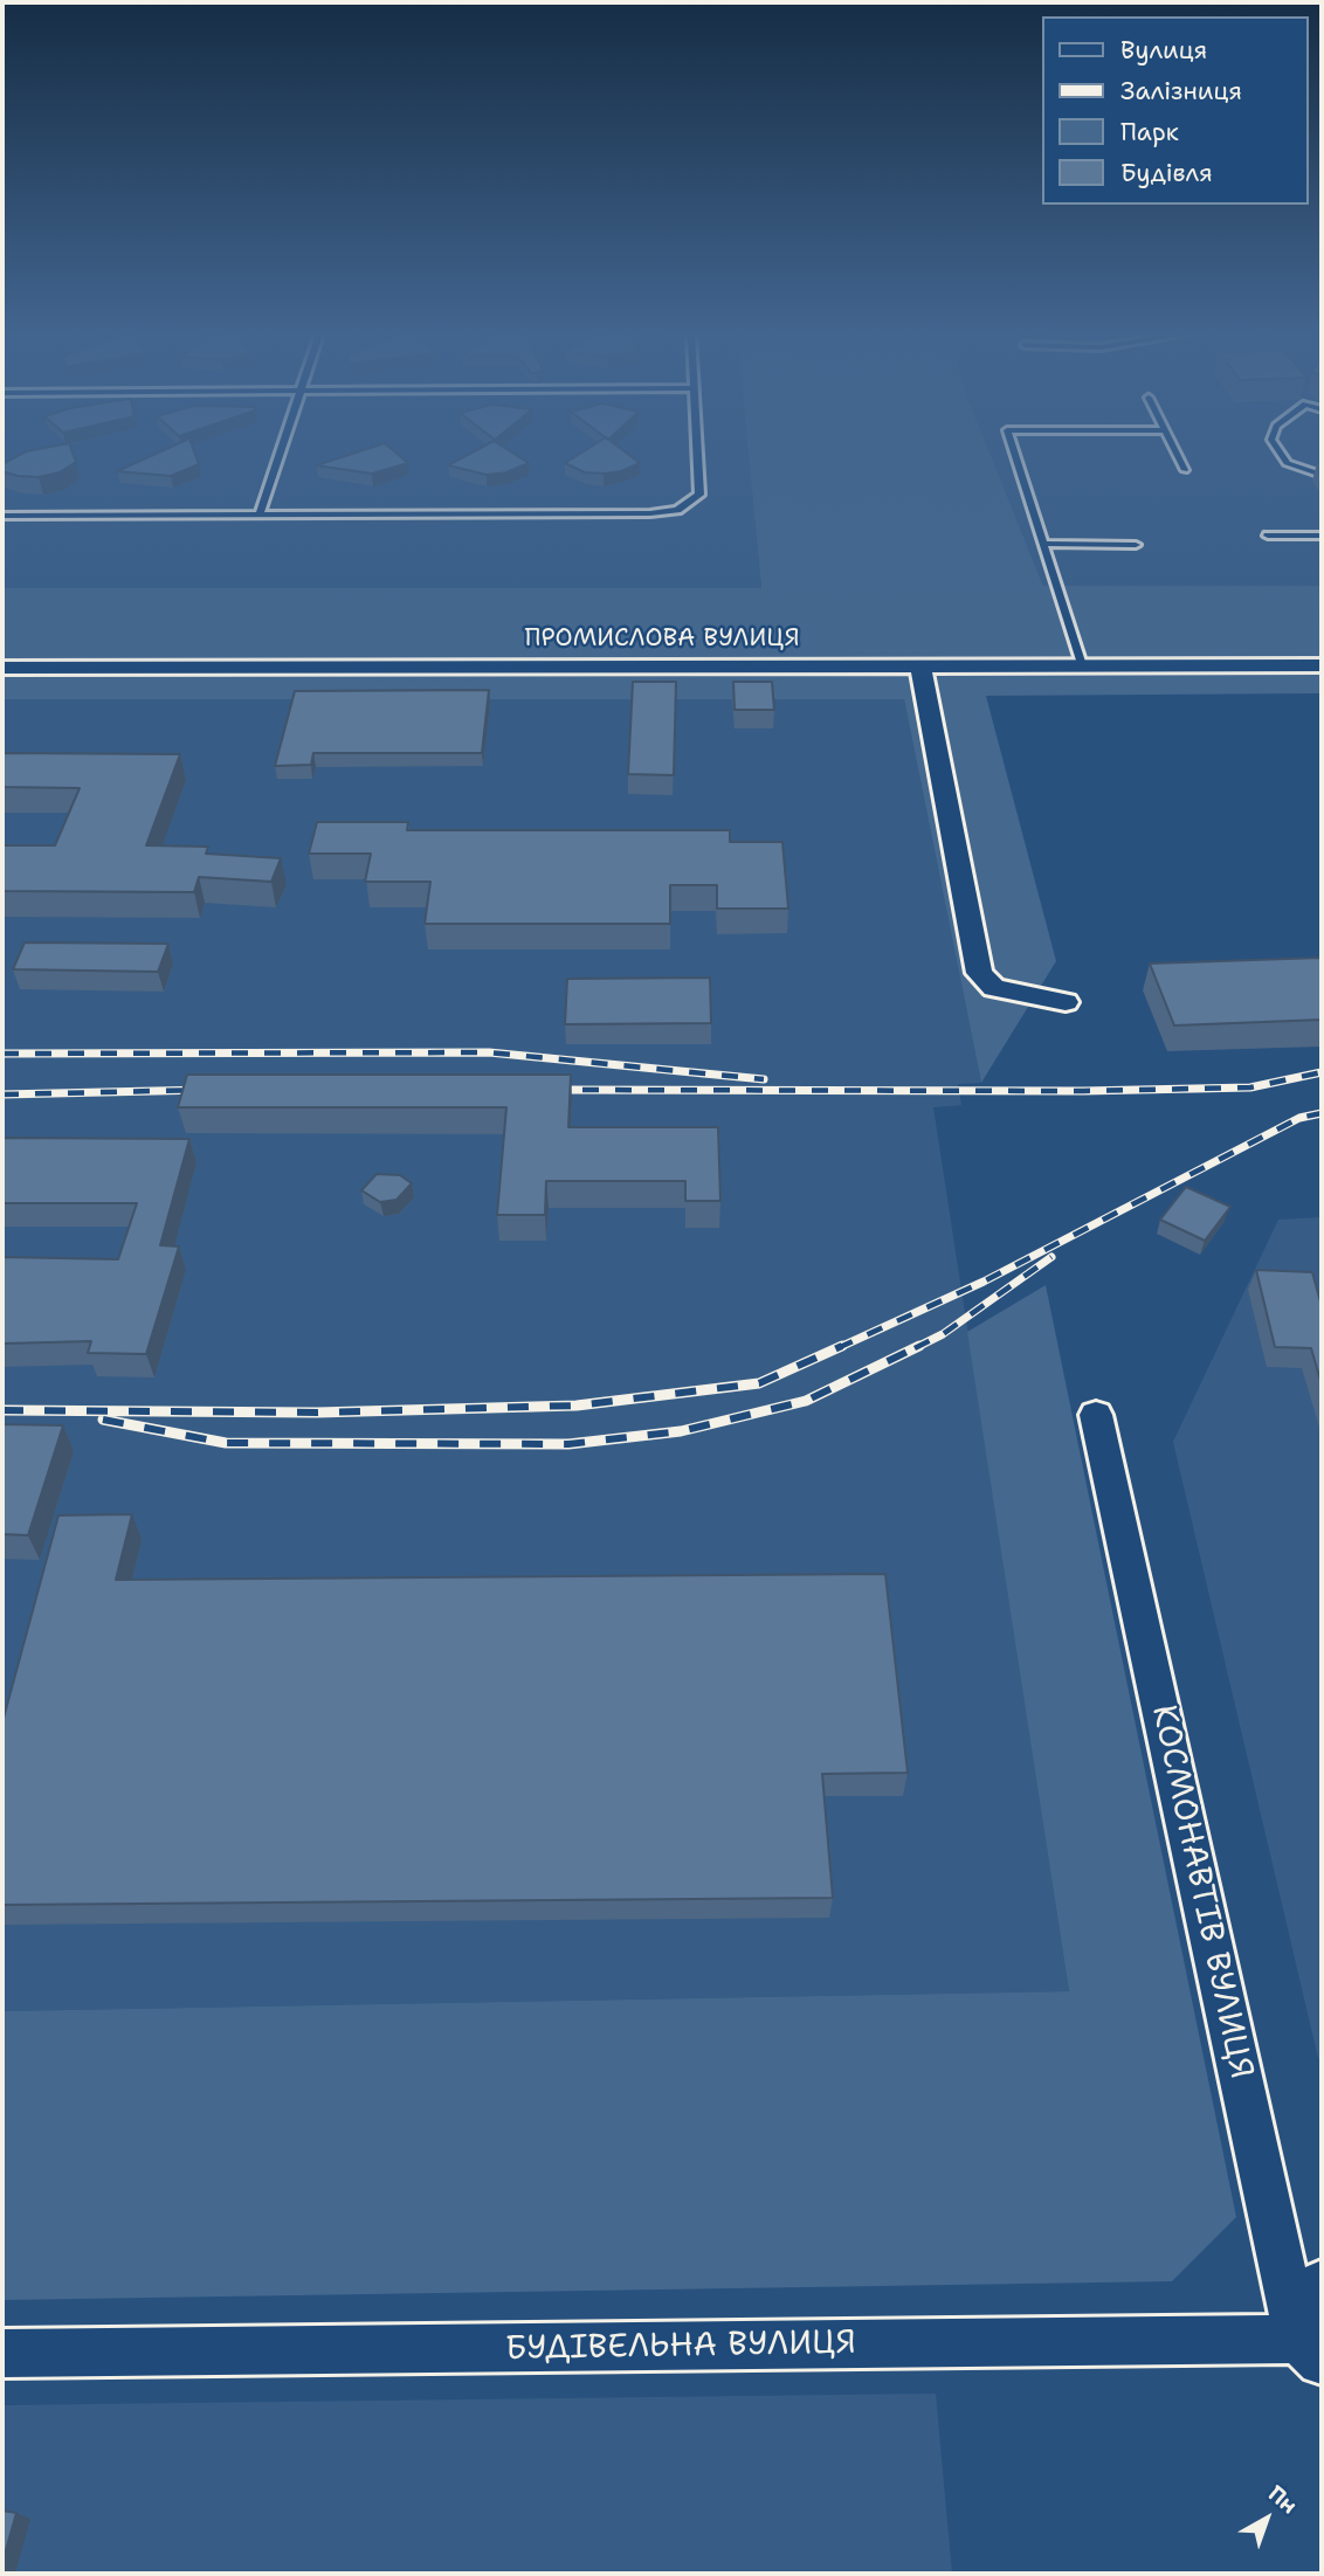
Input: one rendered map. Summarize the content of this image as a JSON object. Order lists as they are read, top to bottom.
{
  "streets": {
    "street": ["ПРОМИСЛОВА ВУЛИЦЯ", "КОСМОНАВТІВ ВУЛИЦЯ", "БУДІВЕЛЬНА ВУЛИЦЯ"]
  },
  "crossings": [
    ["КОСМОНАВТІВ ВУЛИЦЯ", "БУДІВЕЛЬНА ВУЛИЦЯ"]
  ],
  "legend": [
    "Вулиця",
    "Залізниця",
    "Парк",
    "Будівля"
  ],
  "north": "top right"
}
